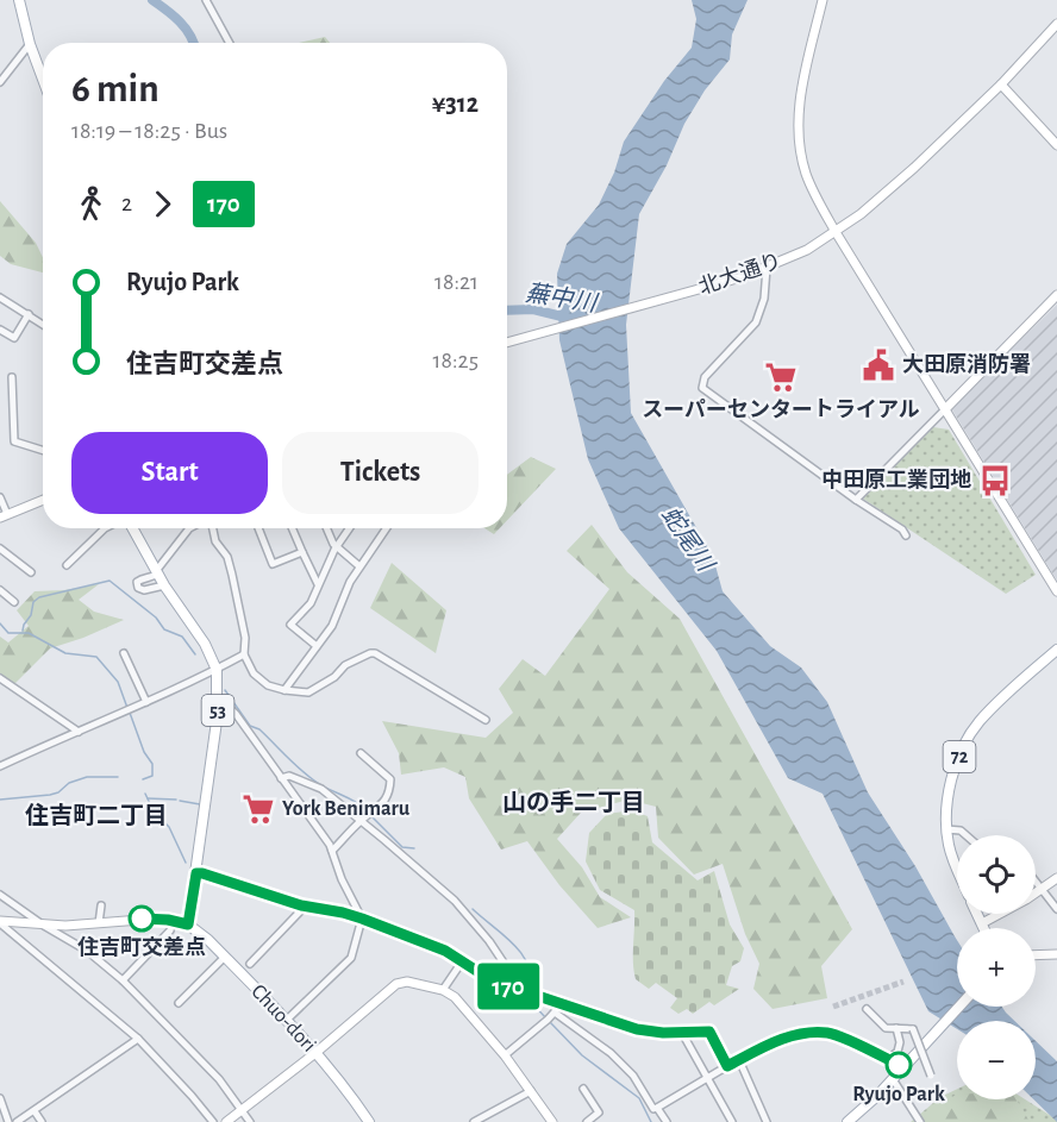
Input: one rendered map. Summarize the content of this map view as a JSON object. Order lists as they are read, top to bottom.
{
  "streets": {
    "main road": ["53", "72", "Chuo-dori"],
    "street": ["北大通り"]
  },
  "crossings": [
    ["53", "Chuo-dori"]
  ],
  "districts": ["山の手二丁目", "住吉町二丁目"],
  "water": ["蕪中川", "蛇尾川"],
  "places": {
    "public building": ["大田原消防署"],
    "supermarket": ["スーパーセンタートライアル", "York Benimaru"],
    "bus stop": ["中田原工業団地"],
    "other": ["住吉町交差点", "Ryujo Park"]
  },
  "lines": ["bus line 170"],
  "page": {
    "on_map": "170",
    "heading": ["6 min", "18:19 – 18:25 · Bus", "¥312"],
    "legs": ["2", "170"],
    "list": [
      {
        "name": "Ryujo Park",
        "value": "18:21"
      },
      {
        "name": "住吉町交差点",
        "value": "18:25"
      }
    ],
    "buttons": ["Start", "Tickets"],
    "map_buttons": ["+", "−"]
  }
}
